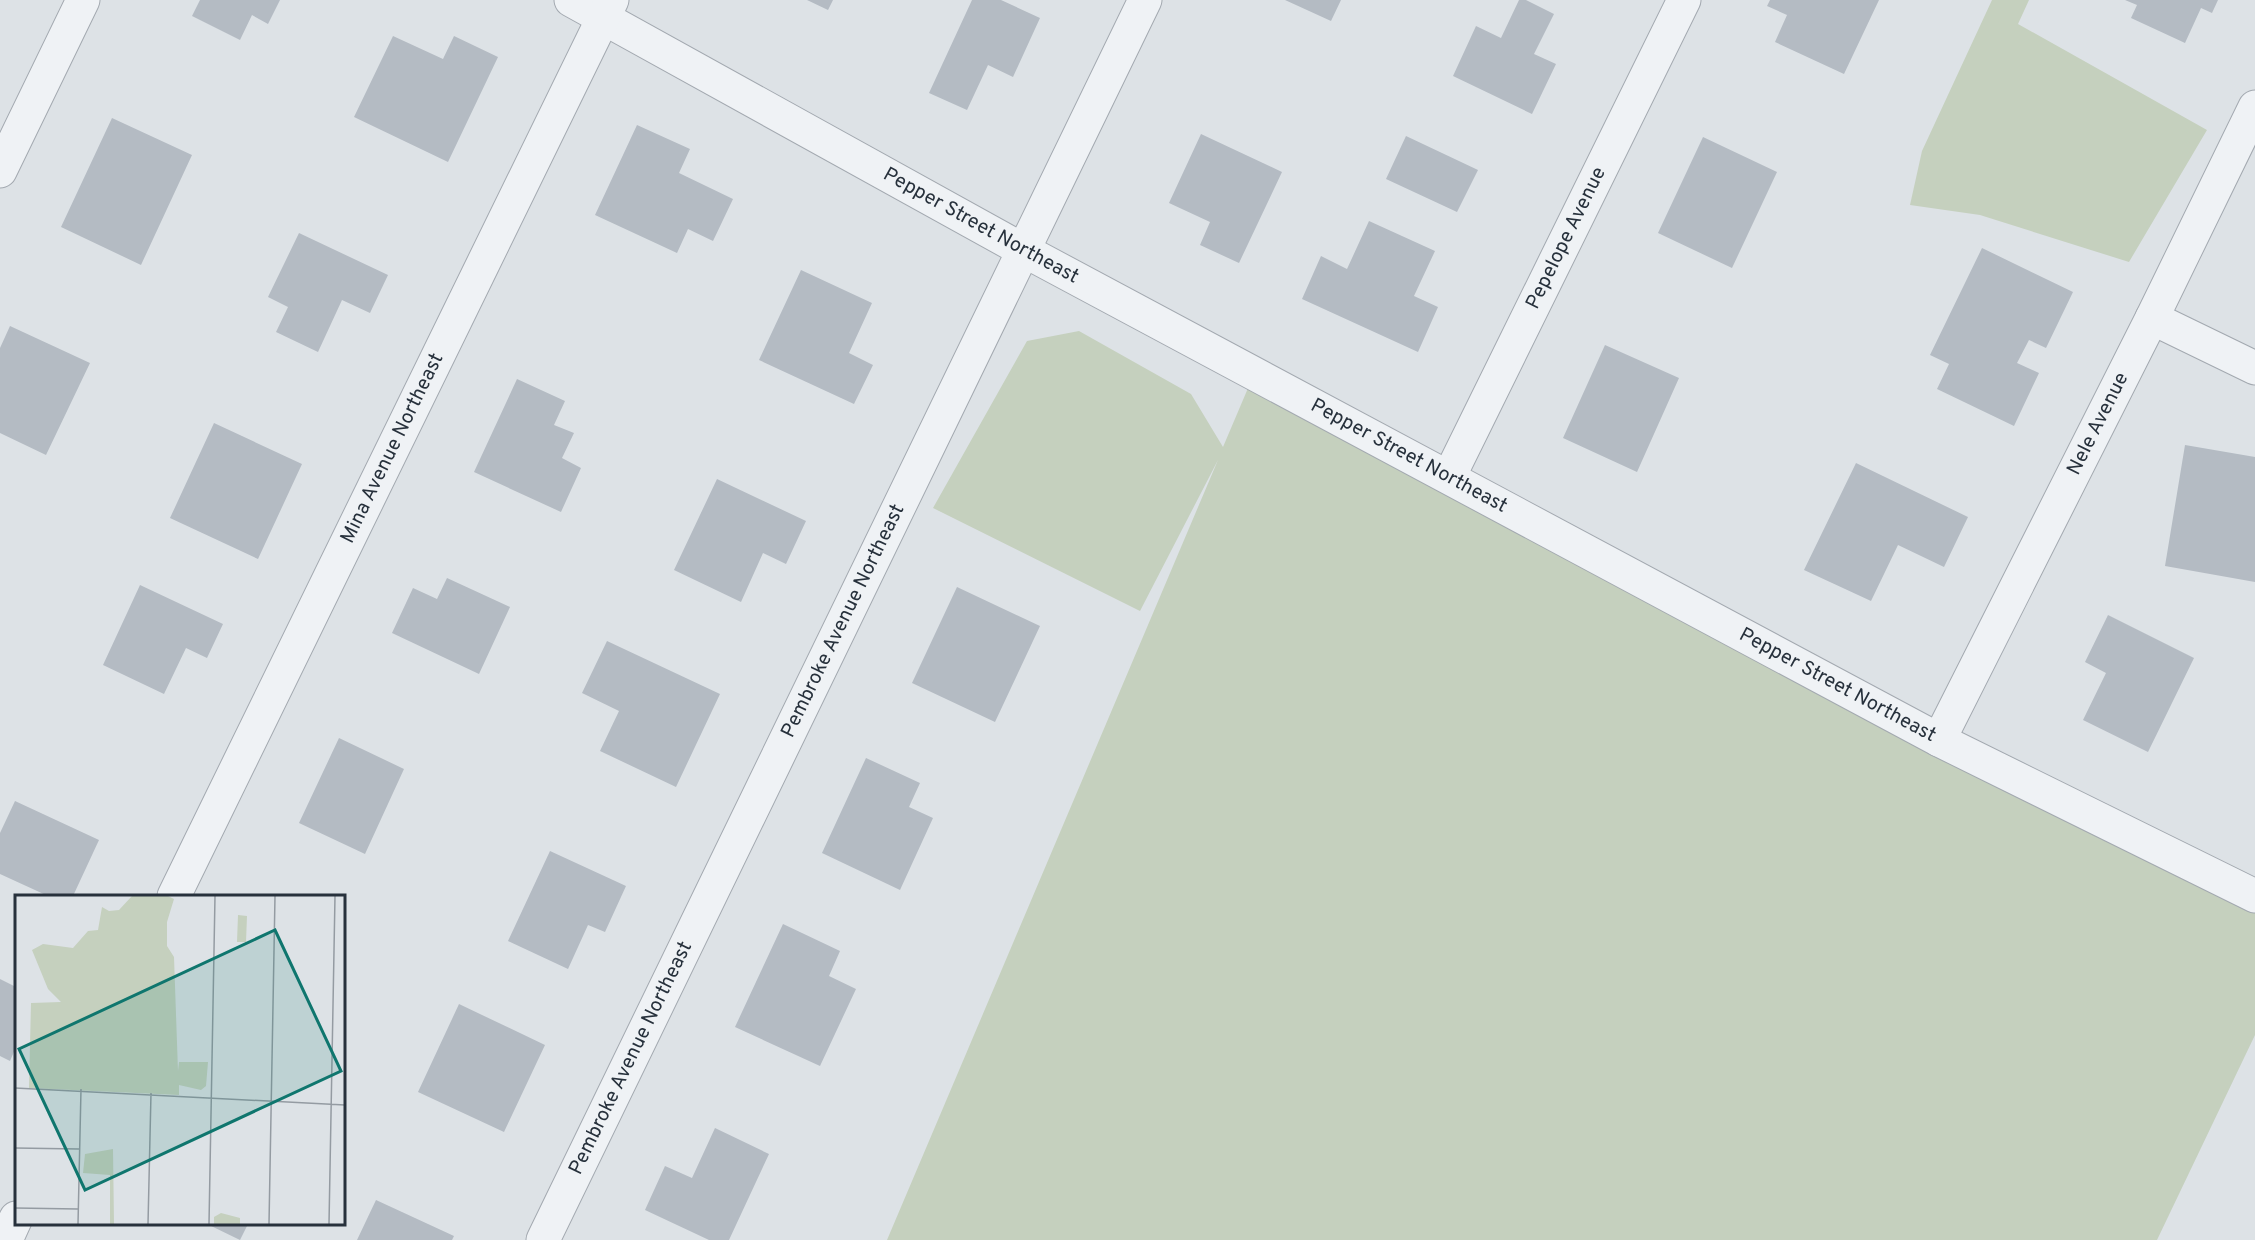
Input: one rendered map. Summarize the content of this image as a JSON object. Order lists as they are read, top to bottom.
{
  "streets": {
    "street": [
      "Pepper Street Northeast",
      "Pepelope Avenue",
      "Nele Avenue",
      "Mina Avenue Northeast",
      "Pembroke Avenue Northeast"
    ]
  },
  "crossings": [
    ["Pepper Street Northeast", "Pepelope Avenue"],
    ["Pepper Street Northeast", "Nele Avenue"],
    ["Pepper Street Northeast", "Mina Avenue Northeast"],
    ["Pepper Street Northeast", "Pembroke Avenue Northeast"]
  ]
}
